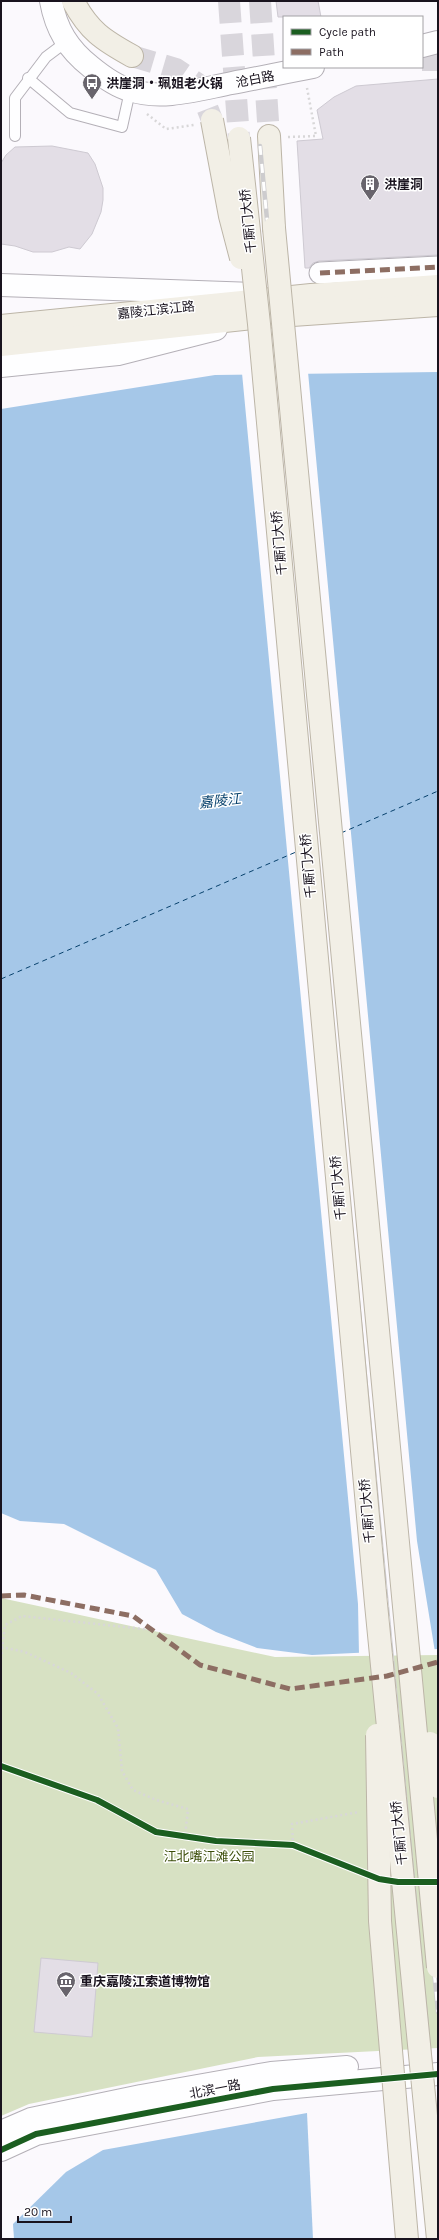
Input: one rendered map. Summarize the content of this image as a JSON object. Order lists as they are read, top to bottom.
{
  "streets": {
    "main road": [
      "沧白路",
      "千厮门大桥",
      "嘉陵江滨江路",
      "北滨一路"
    ]
  },
  "crossings": [
    ["千厮门大桥", "嘉陵江滨江路"]
  ],
  "water": ["嘉陵江"],
  "parks": ["江北嘴江滩公园"],
  "places": {
    "bus stop": ["洪崖洞‧珮姐老火锅"],
    "building": ["洪崖洞"],
    "museum": ["重庆嘉陵江索道博物馆"]
  },
  "legend": ["Cycle path", "Path"],
  "scale_bar": "20 m"
}
